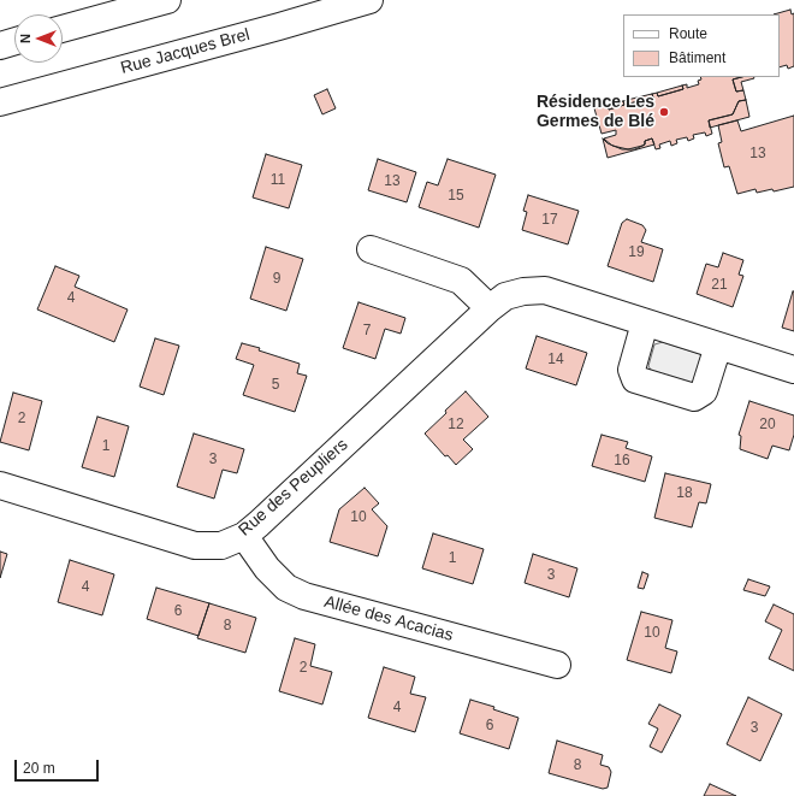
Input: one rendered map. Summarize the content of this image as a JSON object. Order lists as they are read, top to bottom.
{
  "streets": {
    "street": ["Rue Jacques Brel", "Rue des Peupliers", "Allée des Acacias"]
  },
  "crossings": [
    ["Rue des Peupliers", "Allée des Acacias"]
  ],
  "places": ["Résidence Les Germes de Blé"],
  "house_numbers": [
    "13",
    "11",
    "13",
    "15",
    "17",
    "19",
    "9",
    "21",
    "4",
    "7",
    "14",
    "5",
    "2",
    "12",
    "20",
    "1",
    "3",
    "16",
    "18",
    "10",
    "1",
    "3",
    "4",
    "6",
    "8",
    "10",
    "2",
    "4",
    "6",
    "3",
    "8"
  ],
  "legend": ["Route", "Bâtiment"],
  "scale_bar": "20 m",
  "north": "left"
}
